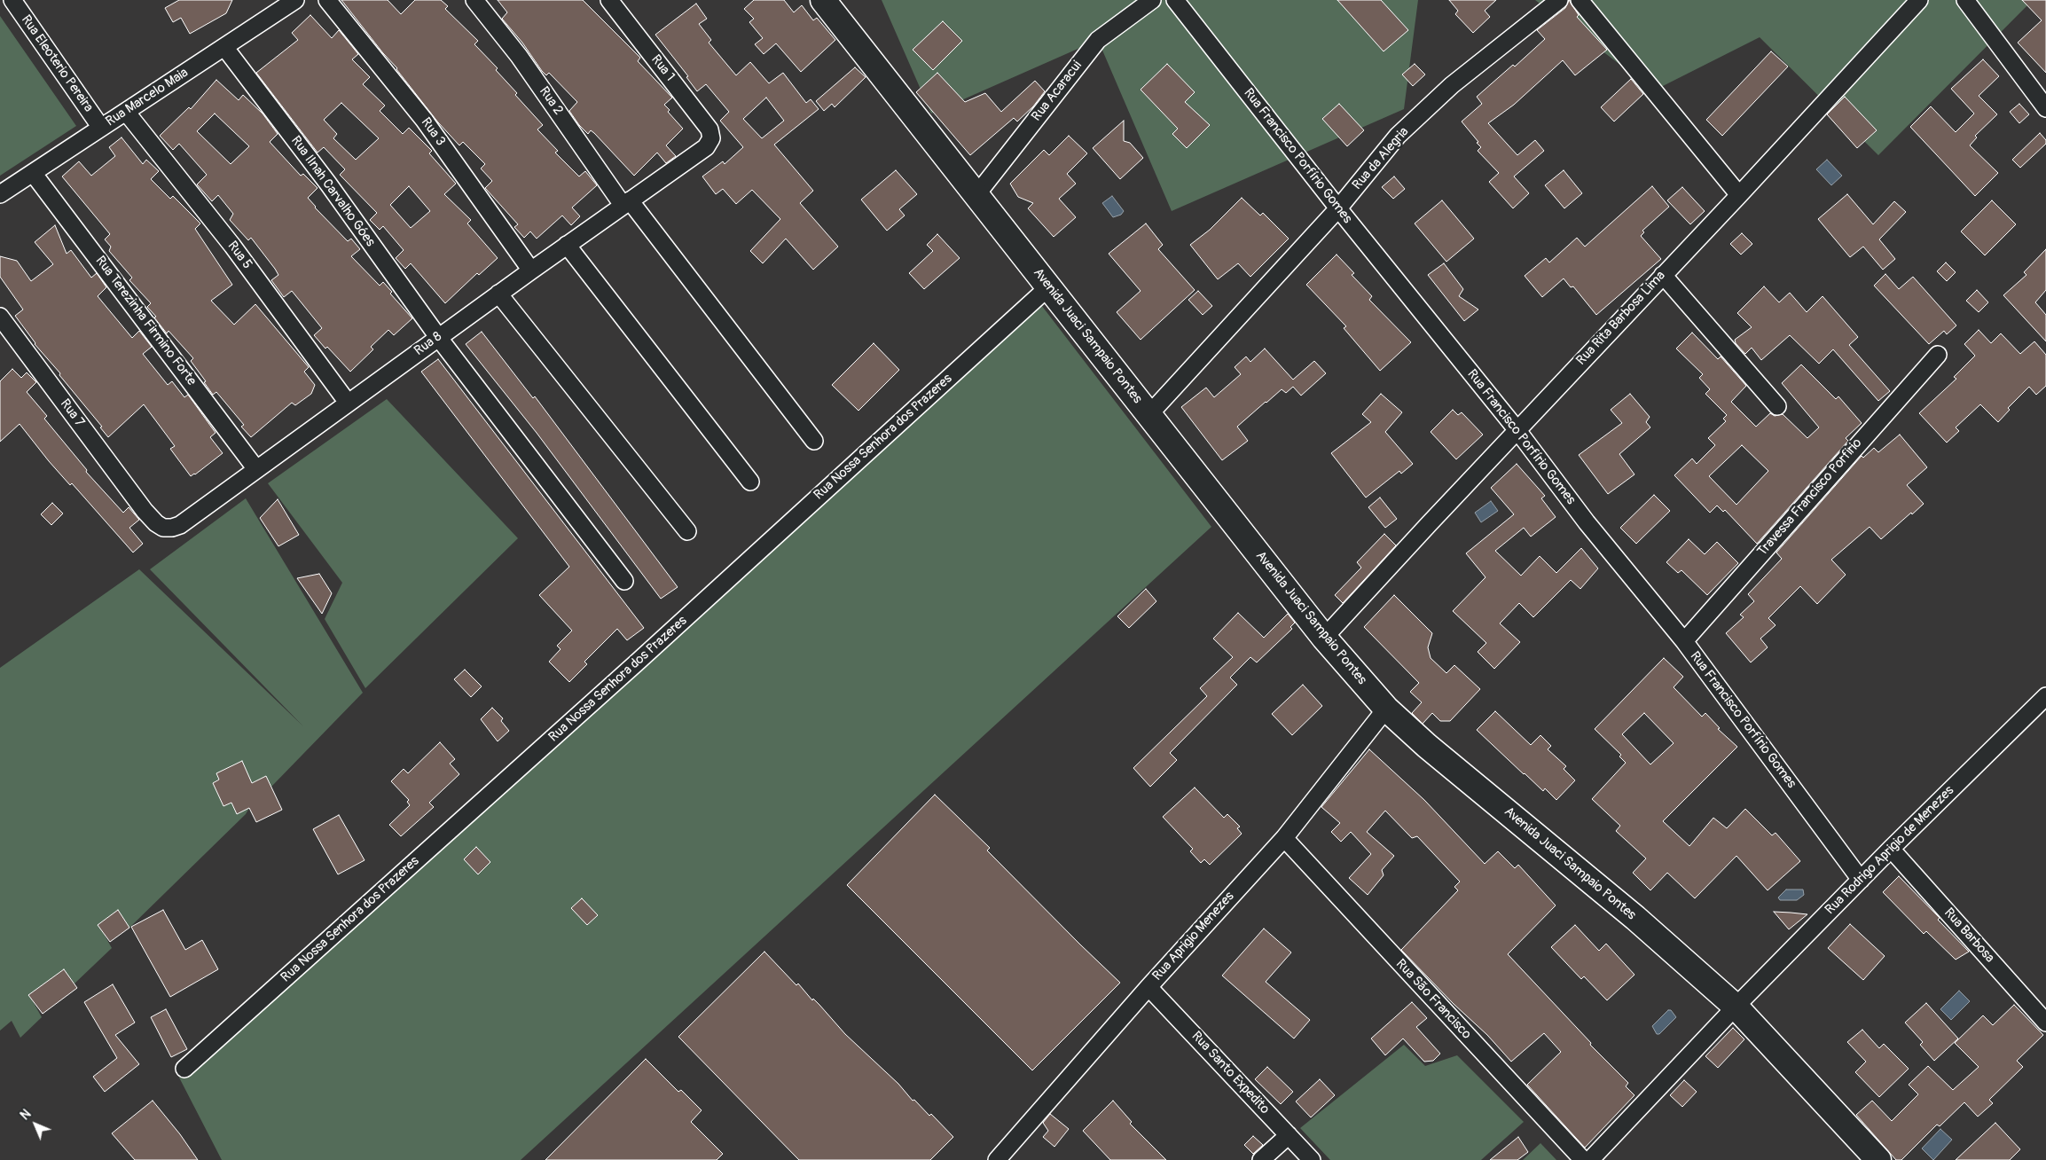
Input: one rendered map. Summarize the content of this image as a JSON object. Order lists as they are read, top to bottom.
{
  "streets": {
    "main road": ["Avenida Juaci Sampaio Pontes"],
    "street": [
      "Rua Eleoterio Pereira",
      "Rua 1",
      "Rua Acaracui",
      "Rua Marcelo Maia",
      "Rua 2",
      "Rua 3",
      "Rua Francisco Porfírio Gomes",
      "Rua da Alegria",
      "Rua Ilnah Carvalho Góes",
      "Rua 5",
      "Rua Rita Barbosa Lima",
      "Rua Terezinha Firmino Forte",
      "Rua 8",
      "Rua 7",
      "Rua Nossa Senhora dos Prazeres",
      "Travessa Francisco Porfirio",
      "Rua Rodrigo Aprigio de Menezes",
      "Rua Barbosa",
      "Rua Aprigio Menezes",
      "Rua São Francisco",
      "Rua Santo Expedito"
    ]
  },
  "crossings": [
    ["Rua Eleoterio Pereira", "Rua Marcelo Maia"],
    ["Rua 1", "Rua 8"],
    ["Rua Acaracui", "Avenida Juaci Sampaio Pontes"],
    ["Rua Marcelo Maia", "Rua Ilnah Carvalho Góes"],
    ["Rua Marcelo Maia", "Rua 5"],
    ["Rua Marcelo Maia", "Rua Terezinha Firmino Forte"],
    ["Rua 2", "Rua 8"],
    ["Rua 3", "Rua 8"],
    ["Rua Francisco Porfírio Gomes", "Rua da Alegria"],
    ["Rua Francisco Porfírio Gomes", "Rua Rita Barbosa Lima"],
    ["Rua Francisco Porfírio Gomes", "Travessa Francisco Porfirio"],
    ["Rua Francisco Porfírio Gomes", "Rua Rodrigo Aprigio de Menezes"],
    ["Rua da Alegria", "Avenida Juaci Sampaio Pontes"],
    ["Rua Ilnah Carvalho Góes", "Rua 8"],
    ["Rua 5", "Rua 8"],
    ["Rua Rita Barbosa Lima", "Avenida Juaci Sampaio Pontes"],
    ["Rua Terezinha Firmino Forte", "Rua 8"],
    ["Avenida Juaci Sampaio Pontes", "Rua Nossa Senhora dos Prazeres"],
    ["Avenida Juaci Sampaio Pontes", "Rua Rodrigo Aprigio de Menezes"],
    ["Avenida Juaci Sampaio Pontes", "Rua Aprigio Menezes"],
    ["Rua 8", "Rua 7"],
    ["Rua Rodrigo Aprigio de Menezes", "Rua Barbosa"],
    ["Rua Aprigio Menezes", "Rua São Francisco"],
    ["Rua Aprigio Menezes", "Rua Santo Expedito"]
  ],
  "north": "top left"
}
